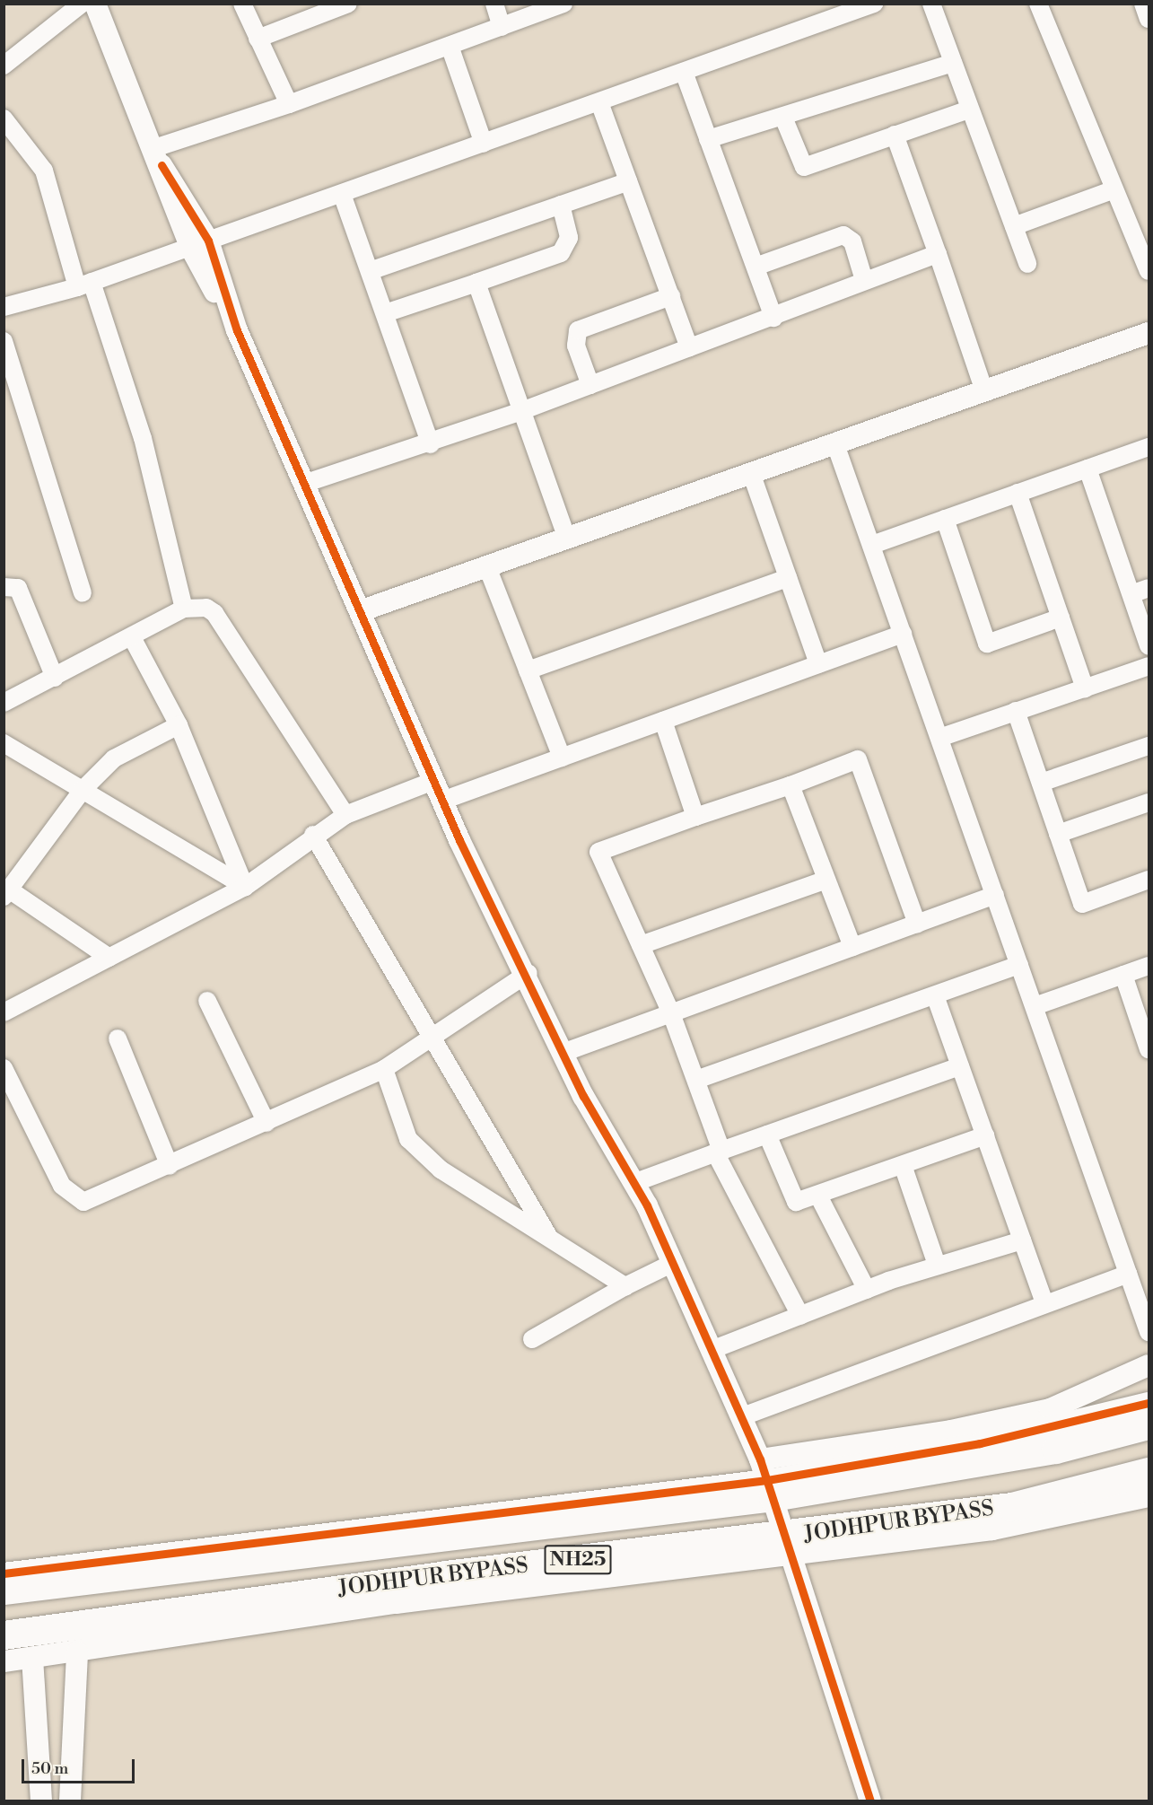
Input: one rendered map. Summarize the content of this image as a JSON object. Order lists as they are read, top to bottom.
{
  "streets": {
    "highway": ["JODHPUR BYPASS", "NH25"]
  },
  "scale_bar": "50 m"
}
